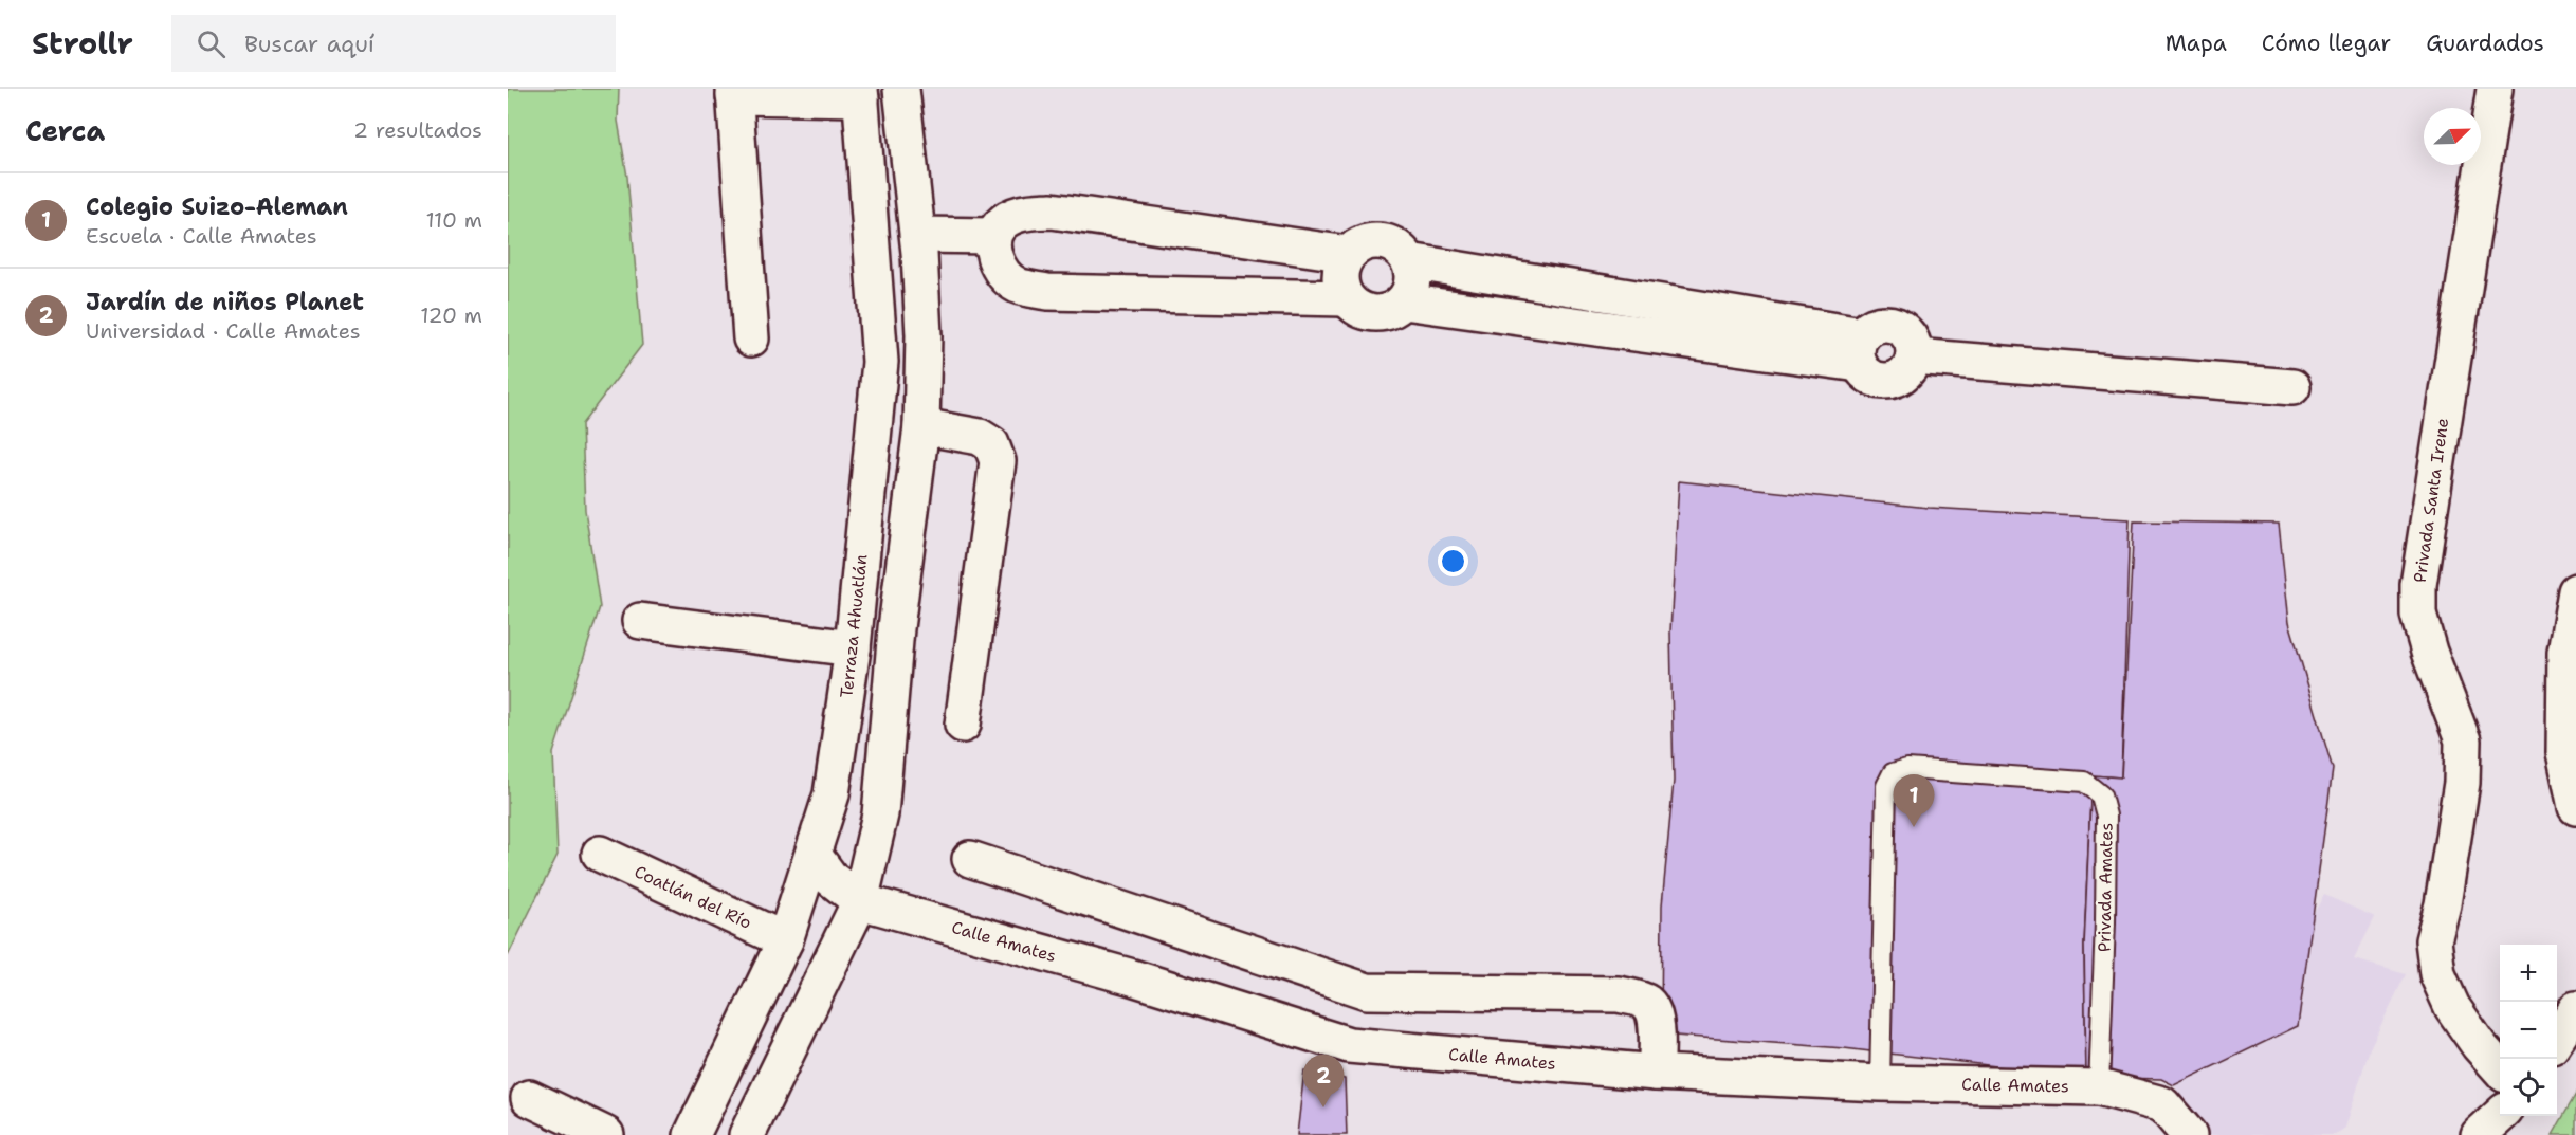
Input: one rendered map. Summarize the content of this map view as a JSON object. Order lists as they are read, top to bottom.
{
  "streets": {
    "street": [
      "Privada Santa Irene",
      "Terraza Ahuatlán",
      "Coatlán del Río",
      "Calle Amates"
    ],
    "lane": ["Privada Amates"]
  },
  "crossings": [
    ["Terraza Ahuatlán", "Coatlán del Río"],
    ["Privada Amates", "Calle Amates"]
  ],
  "north": "top right",
  "page": {
    "header": "Strollr",
    "search": "Buscar aquí",
    "nav": ["Mapa", "Cómo llegar", "Guardados"],
    "heading": ["Cerca", "2 resultados"],
    "list": [
      {
        "mark": "1",
        "name": "Colegio Suizo-Aleman",
        "note": "Escuela · Calle Amates",
        "value": "110 m"
      },
      {
        "mark": "2",
        "name": "Jardín de niños Planet",
        "note": "Universidad · Calle Amates",
        "value": "120 m"
      }
    ],
    "pins": ["1", "2"],
    "map_buttons": ["+", "−"]
  }
}
